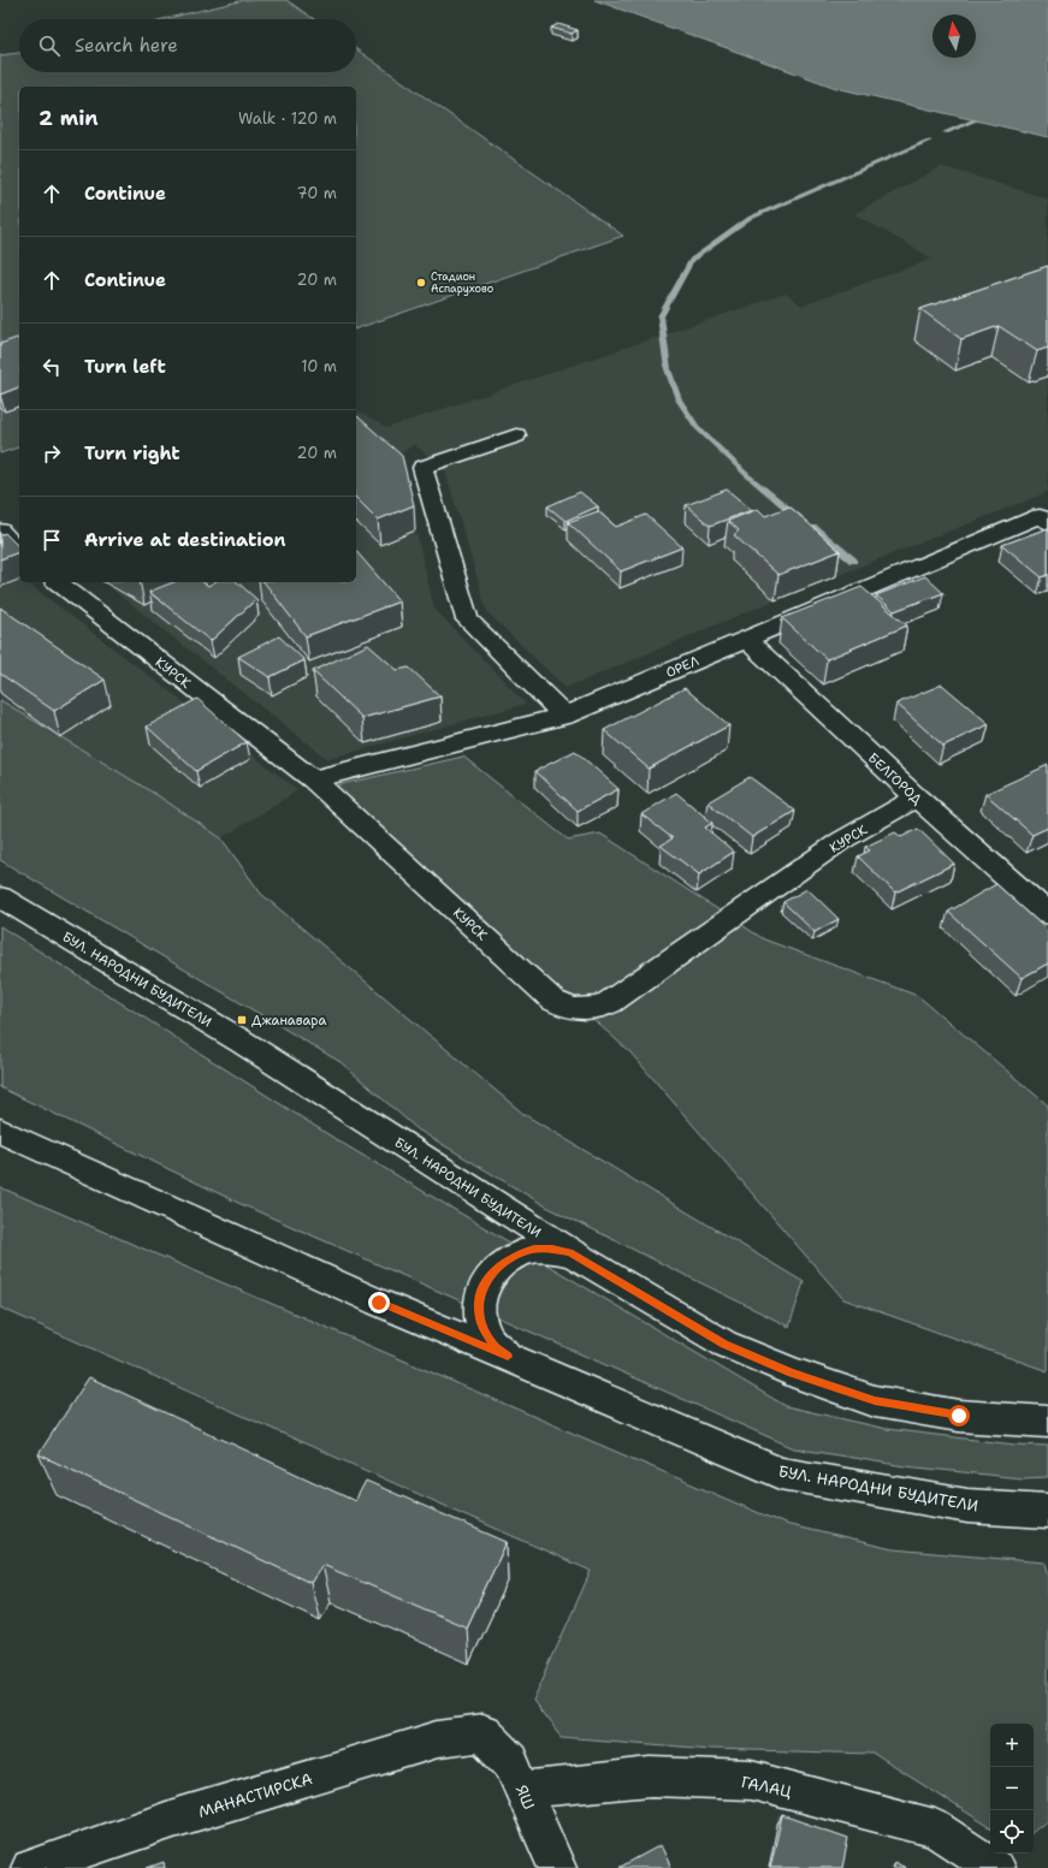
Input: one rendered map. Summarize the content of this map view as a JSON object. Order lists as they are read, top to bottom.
{
  "streets": {
    "street": [
      "ОРЕЛ",
      "КУРСК",
      "БЕЛГОРОД",
      "БУЛ. НАРОДНИ БУДИТЕЛИ",
      "ГАЛАЦ",
      "МАНАСТИРСКА",
      "ЯШ"
    ]
  },
  "crossings": [
    ["ОРЕЛ", "КУРСК"],
    ["ОРЕЛ", "БЕЛГОРОД"],
    ["КУРСК", "БЕЛГОРОД"],
    ["ГАЛАЦ", "ЯШ"],
    ["МАНАСТИРСКА", "ЯШ"]
  ],
  "places": {
    "other": ["Стадион Аспарухово"],
    "transit": ["Джанавара"]
  },
  "north": "top",
  "page": {
    "search": "Search here",
    "heading": ["2 min", "Walk · 120 m"],
    "list": [
      ["Continue", "70 m"],
      ["Continue", "20 m"],
      ["Turn left", "10 m"],
      ["Turn right", "20 m"],
      "Arrive at destination"
    ],
    "map_buttons": ["+", "−"]
  }
}
